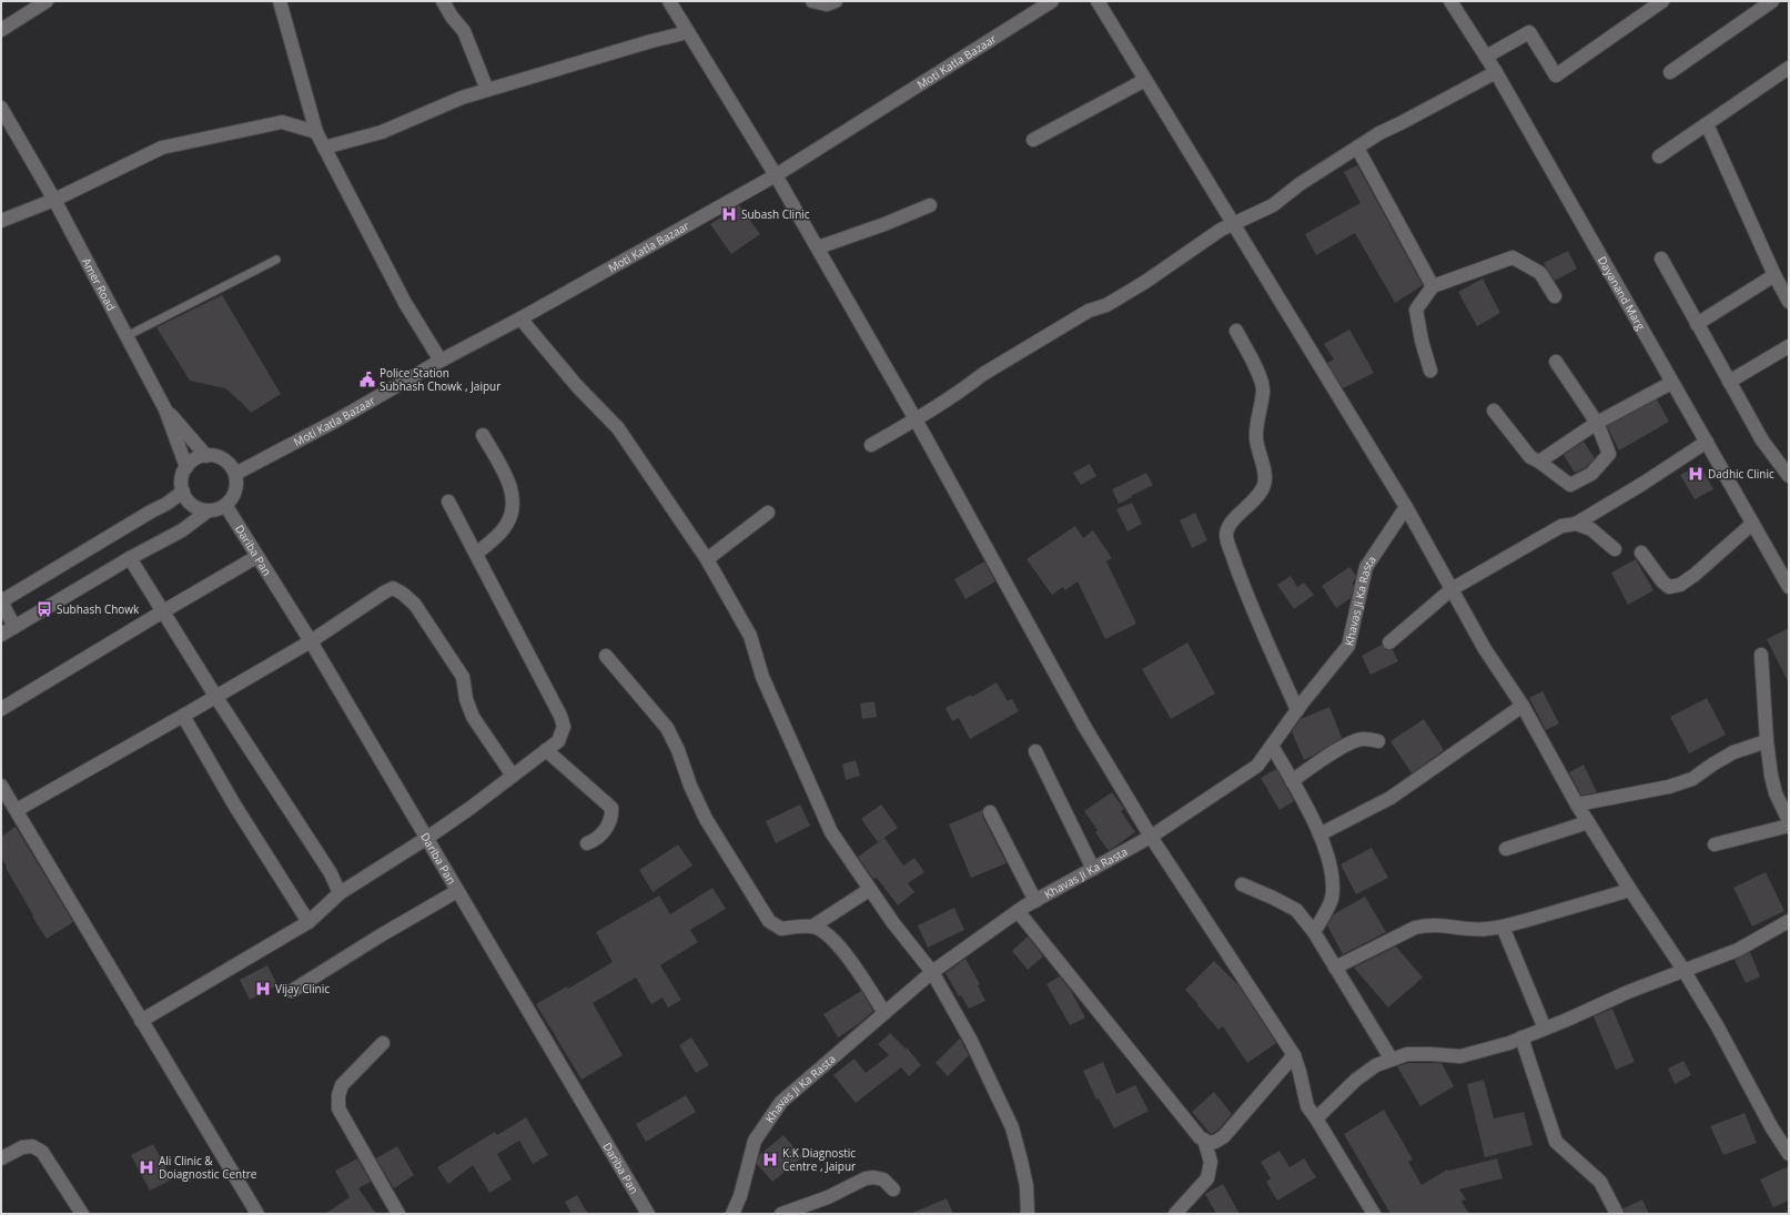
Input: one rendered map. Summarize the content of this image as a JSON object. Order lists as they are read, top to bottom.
{
  "streets": {
    "street": [
      "Moti Katla Bazaar",
      "Amer Road",
      "Dayanand Marg",
      "Dariba Pan",
      "Khavas Ji Ka Rasta"
    ]
  },
  "crossings": [
    ["Moti Katla Bazaar", "Amer Road"],
    ["Moti Katla Bazaar", "Dariba Pan"],
    ["Amer Road", "Dariba Pan"]
  ],
  "places": {
    "hospital": [
      "Subash Clinic",
      "Dadhic Clinic",
      "Vijay Clinic",
      "K.K Diagnostic Centre , Jaipur",
      "Ali Clinic & Doiagnostic Centre"
    ],
    "public building": ["Police Station Subhash Chowk , Jaipur"],
    "bus stop": ["Subhash Chowk"]
  }
}
